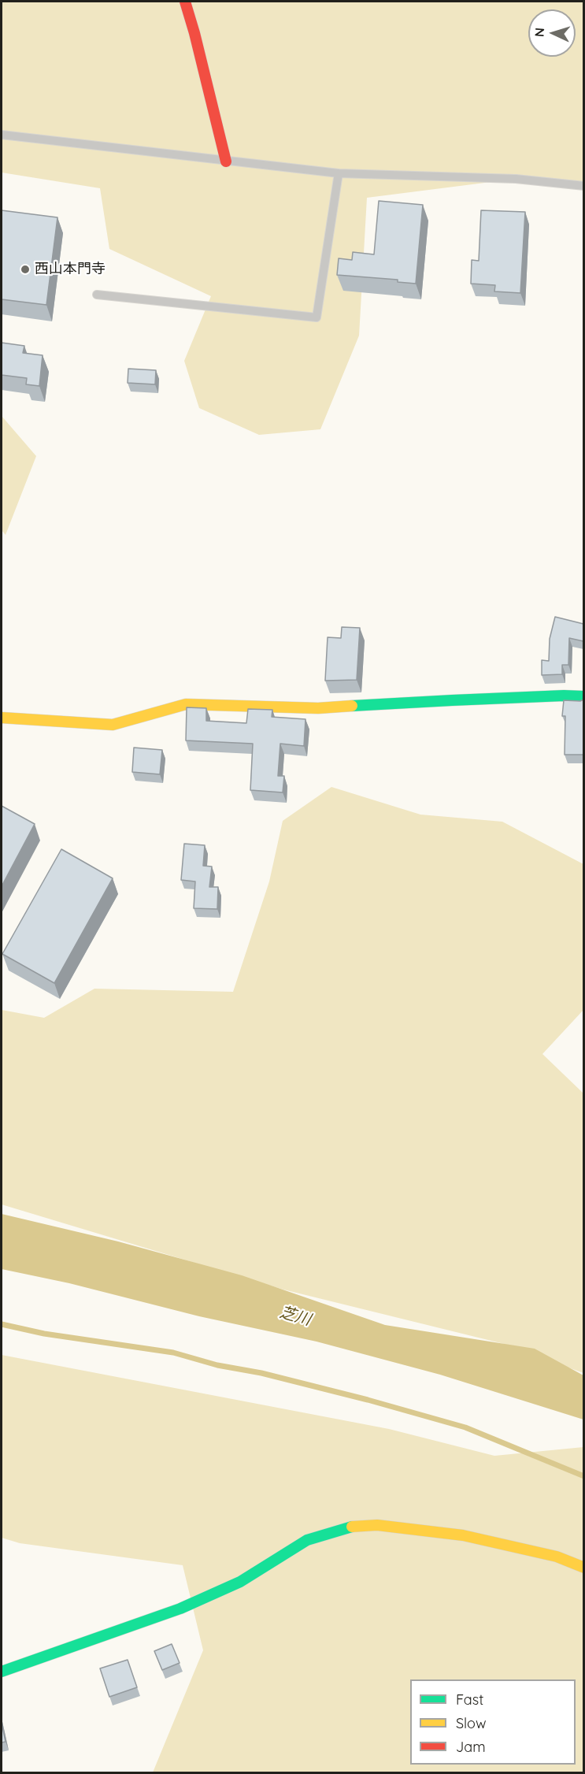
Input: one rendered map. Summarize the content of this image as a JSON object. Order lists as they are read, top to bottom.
{
  "water": ["芝川"],
  "places": ["西山本門寺"],
  "legend": ["Fast", "Slow", "Jam"],
  "north": "left"
}
